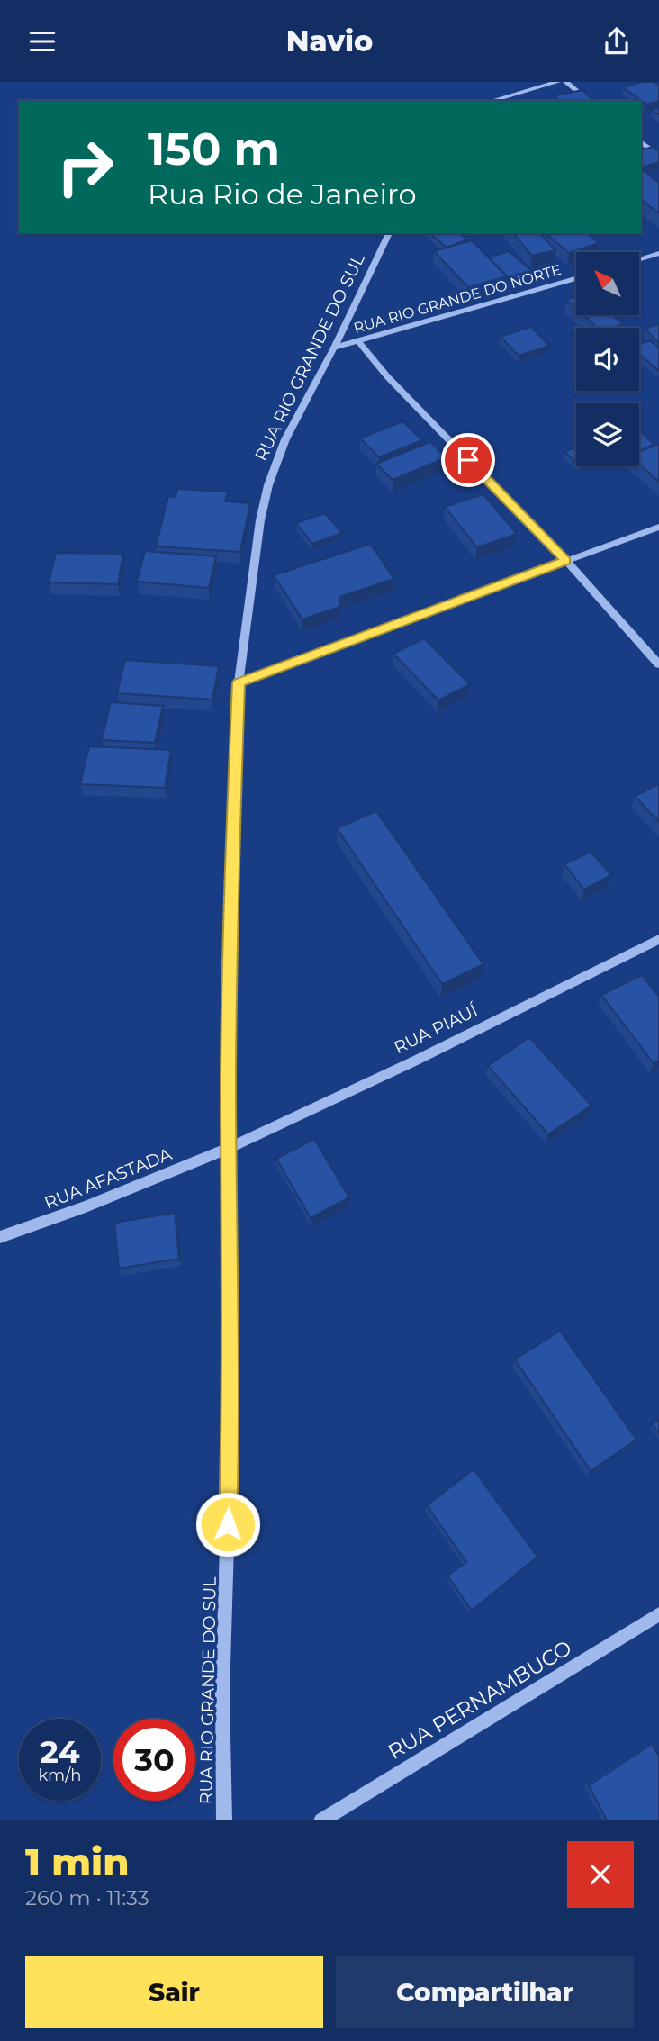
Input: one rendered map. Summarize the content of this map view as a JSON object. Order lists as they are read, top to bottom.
{
  "streets": {
    "street": [
      "RUA RIO GRANDE DO NORTE",
      "RUA RIO GRANDE DO SUL",
      "RUA PIAUÍ",
      "RUA AFASTADA",
      "RUA PERNAMBUCO"
    ]
  },
  "crossings": [
    ["RUA RIO GRANDE DO NORTE", "RUA RIO GRANDE DO SUL"],
    ["RUA RIO GRANDE DO SUL", "RUA PIAUÍ"],
    ["RUA RIO GRANDE DO SUL", "RUA AFASTADA"],
    ["RUA PIAUÍ", "RUA AFASTADA"]
  ],
  "north": "top left",
  "page": {
    "header": "Navio",
    "turn": ["150 m", "Rua Rio de Janeiro"],
    "speed": "24 km/h",
    "limit": "30",
    "heading": ["1 min", "260 m · 11:33"],
    "buttons": ["Sair", "Compartilhar"]
  }
}
